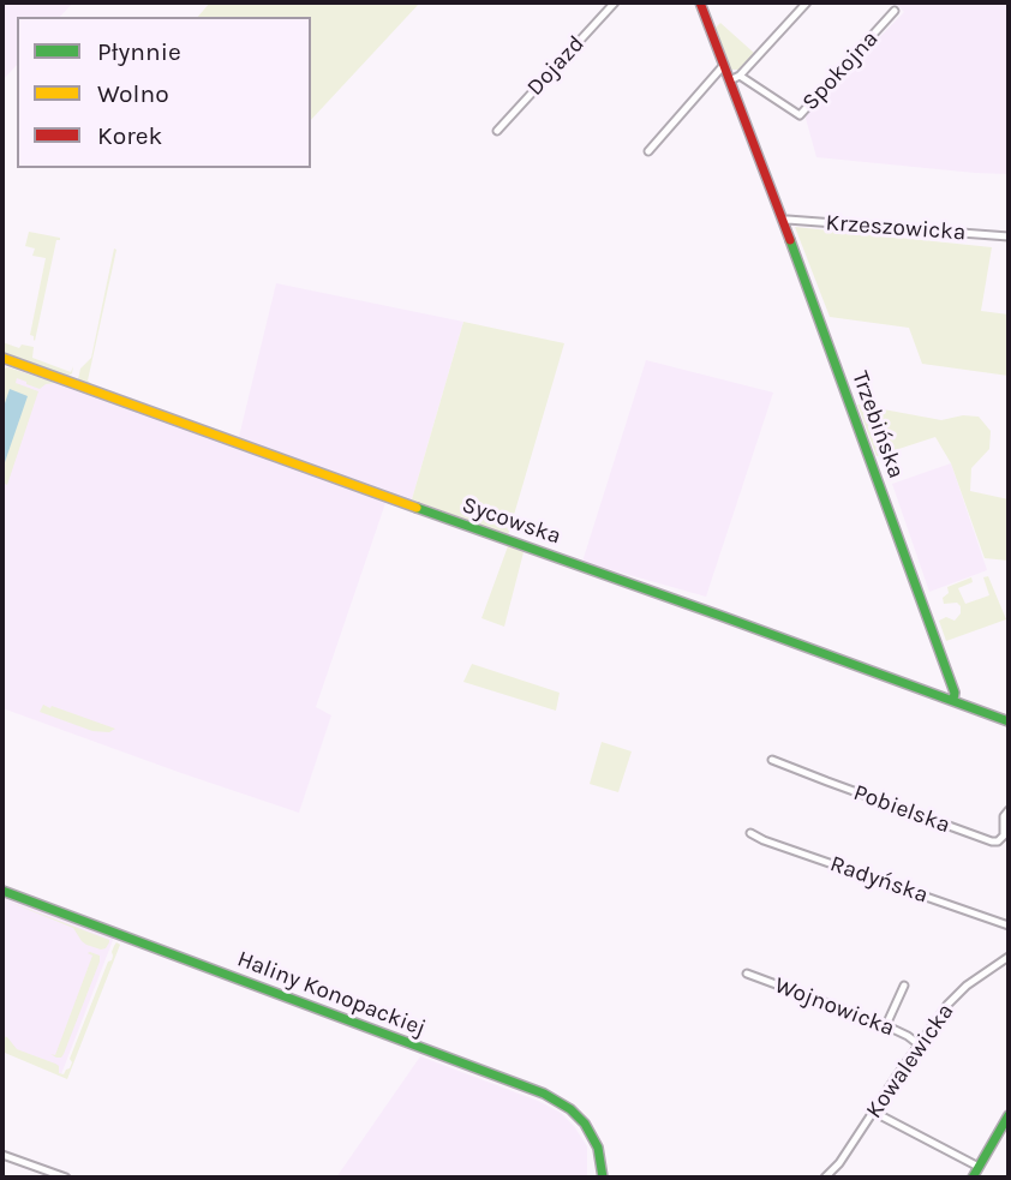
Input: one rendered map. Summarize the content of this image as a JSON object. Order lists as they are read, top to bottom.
{
  "streets": {
    "street": [
      "Dojazd",
      "Spokojna",
      "Krzeszowicka",
      "Trzebińska",
      "Sycowska",
      "Pobielska",
      "Radyńska",
      "Haliny Konopackiej",
      "Wojnowicka",
      "Kowalewicka"
    ]
  },
  "crossings": [
    ["Krzeszowicka", "Trzebińska"],
    ["Trzebińska", "Sycowska"],
    ["Wojnowicka", "Kowalewicka"]
  ],
  "legend": ["Płynnie", "Wolno", "Korek"]
}
